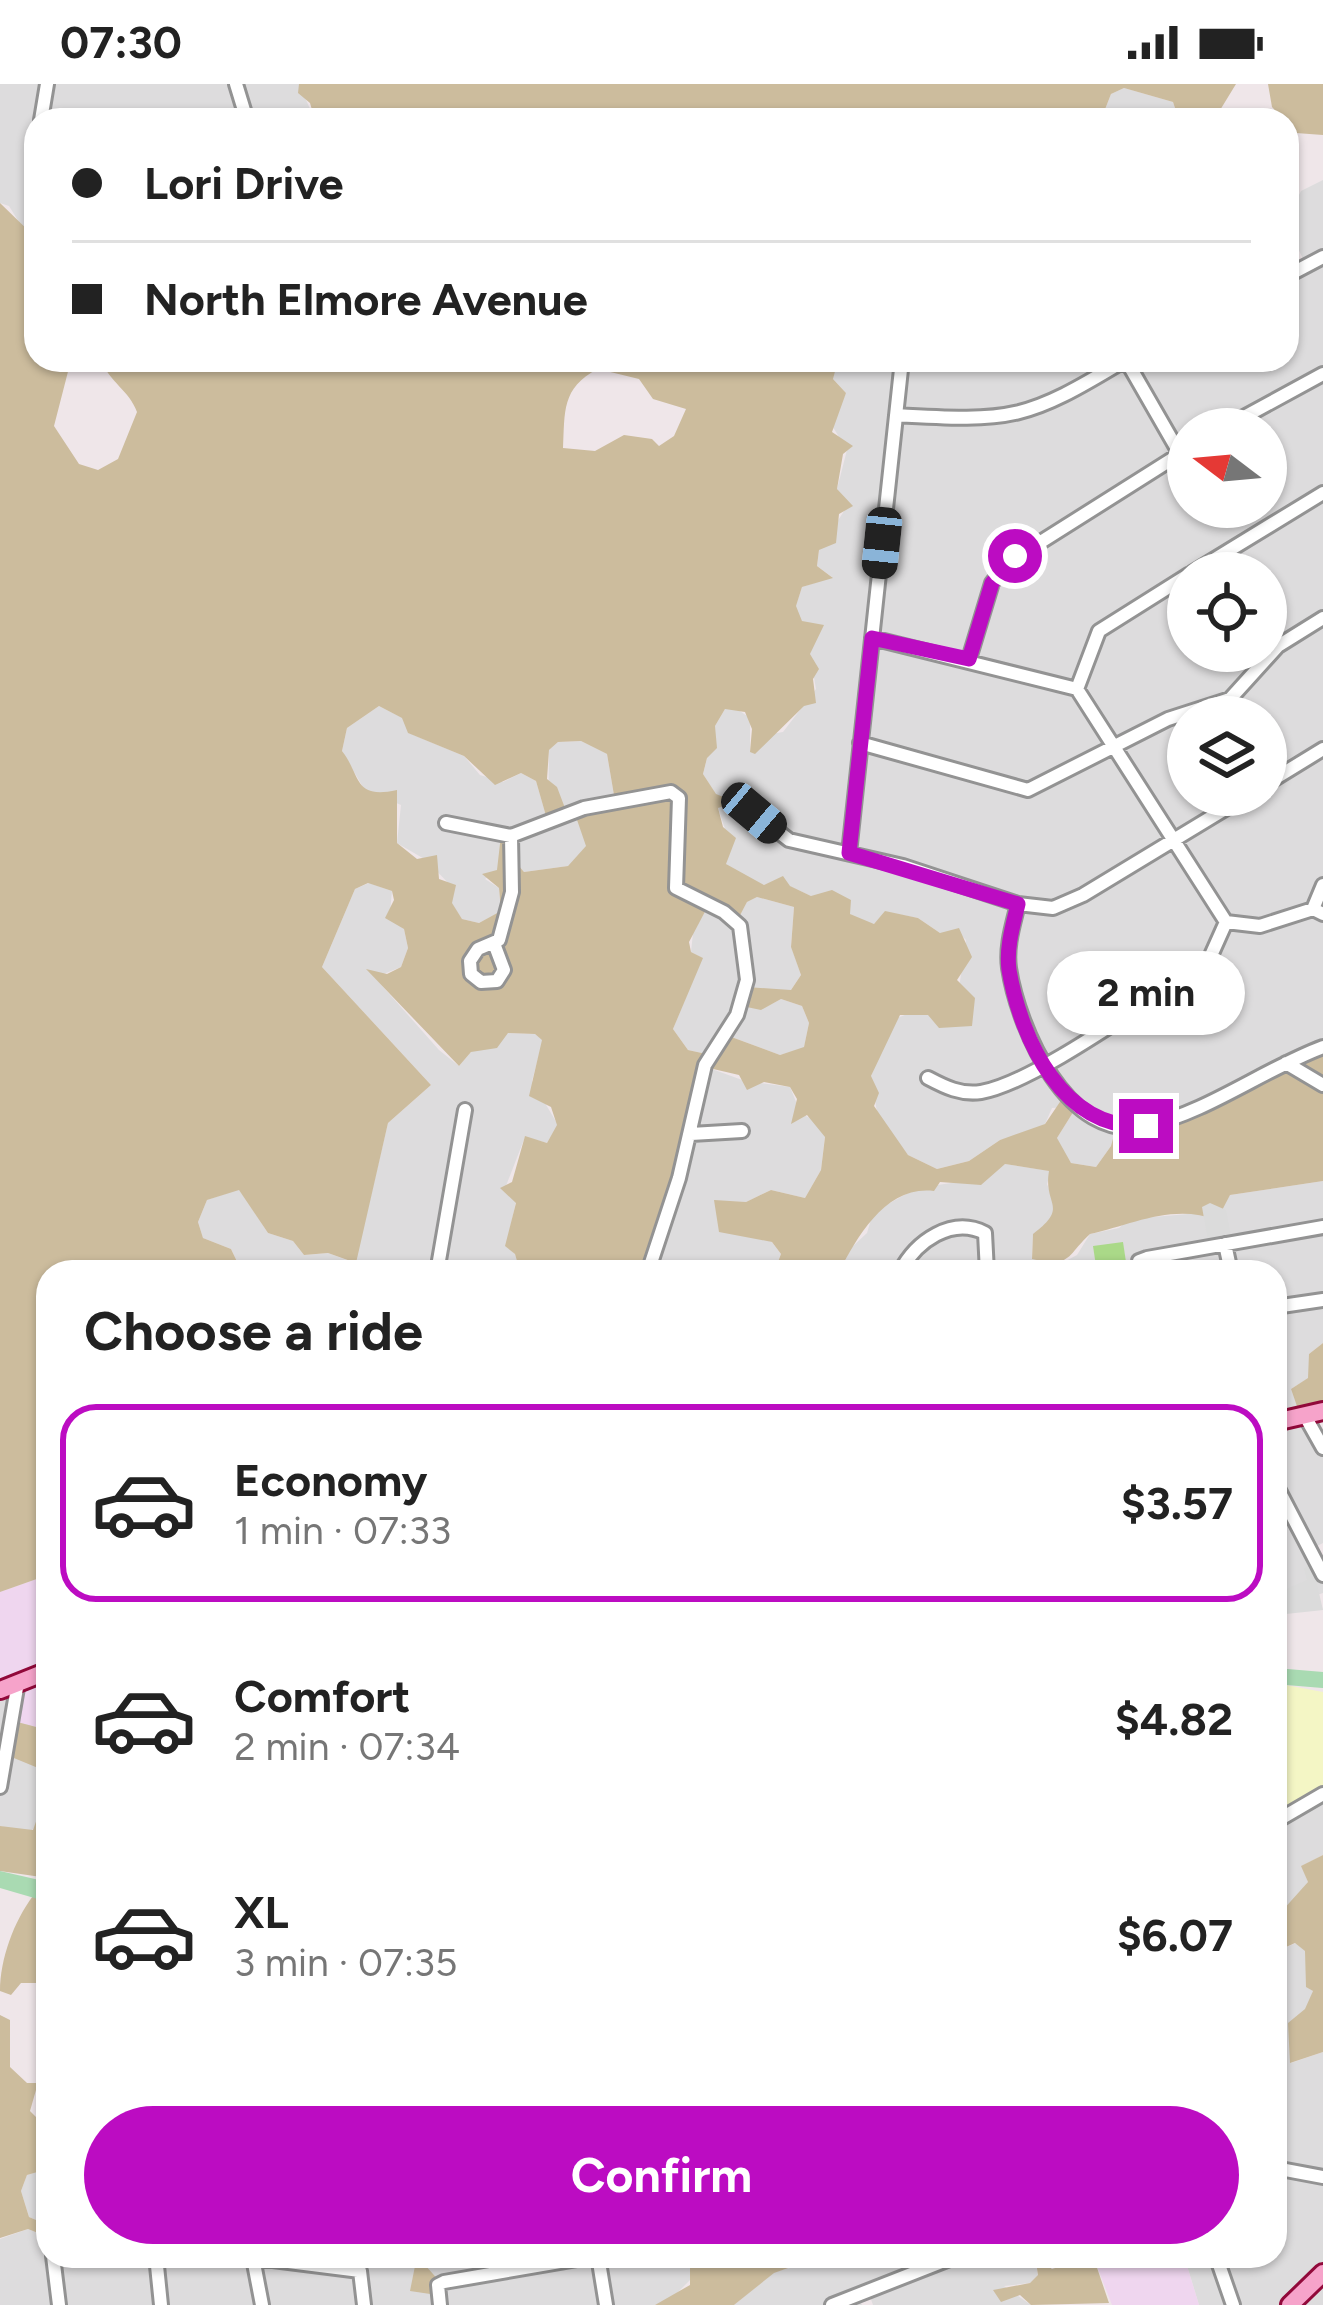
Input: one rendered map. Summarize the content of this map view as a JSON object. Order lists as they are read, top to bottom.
{
  "north": "left",
  "page": {
    "status": "07:30",
    "banner": ["Lori Drive", "North Elmore Avenue"],
    "bubble": "2 min",
    "heading": "Choose a ride",
    "list": [
      {
        "name": "Economy",
        "note": "1 min · 07:33",
        "value": "$3.57"
      },
      {
        "name": "Comfort",
        "note": "2 min · 07:34",
        "value": "$4.82"
      },
      {
        "name": "XL",
        "note": "3 min · 07:35",
        "value": "$6.07"
      }
    ],
    "buttons": "Confirm"
  }
}
